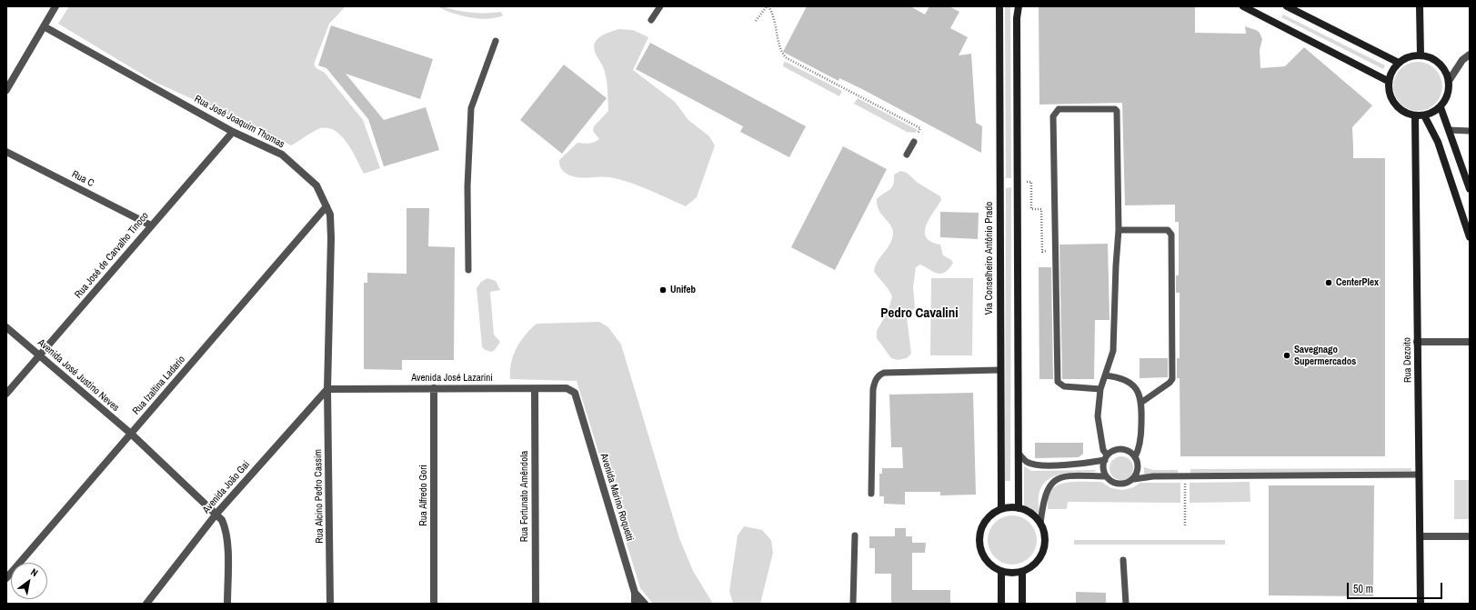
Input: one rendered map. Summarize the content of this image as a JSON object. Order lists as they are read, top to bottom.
{
  "streets": {
    "main road": ["Via Conselheiro Antônio Prado", "Rua Dezoito"],
    "street": [
      "Rua José Joaquim Thomas",
      "Rua C",
      "Rua José de Carvalho Tinoco",
      "Avenida José Justino Neves",
      "Avenida José Lazarini",
      "Rua Izaltina Ladario",
      "Avenida João Gai",
      "Rua Alfredo Gori",
      "Rua Alcino Pedro Cassim",
      "Rua Fortunato Amêndola",
      "Avenida Marino Roquetti"
    ]
  },
  "crossings": [
    ["Rua José Joaquim Thomas", "Rua José de Carvalho Tinoco"],
    ["Rua José Joaquim Thomas", "Avenida José Lazarini"],
    ["Rua José Joaquim Thomas", "Rua Izaltina Ladario"],
    ["Rua José Joaquim Thomas", "Avenida João Gai"],
    ["Rua José Joaquim Thomas", "Rua Alcino Pedro Cassim"],
    ["Rua C", "Rua José de Carvalho Tinoco"],
    ["Rua José de Carvalho Tinoco", "Avenida José Justino Neves"],
    ["Avenida José Justino Neves", "Rua Izaltina Ladario"],
    ["Avenida José Justino Neves", "Avenida João Gai"],
    ["Avenida José Lazarini", "Avenida João Gai"],
    ["Avenida José Lazarini", "Rua Alfredo Gori"],
    ["Avenida José Lazarini", "Rua Alcino Pedro Cassim"],
    ["Avenida José Lazarini", "Rua Fortunato Amêndola"],
    ["Avenida José Lazarini", "Avenida Marino Roquetti"],
    ["Avenida João Gai", "Rua Alcino Pedro Cassim"]
  ],
  "districts": ["Pedro Cavalini"],
  "places": ["CenterPlex", "Unifeb", "Savegnago Supermercados"],
  "scale_bar": "50 m",
  "north": "top right"
}
